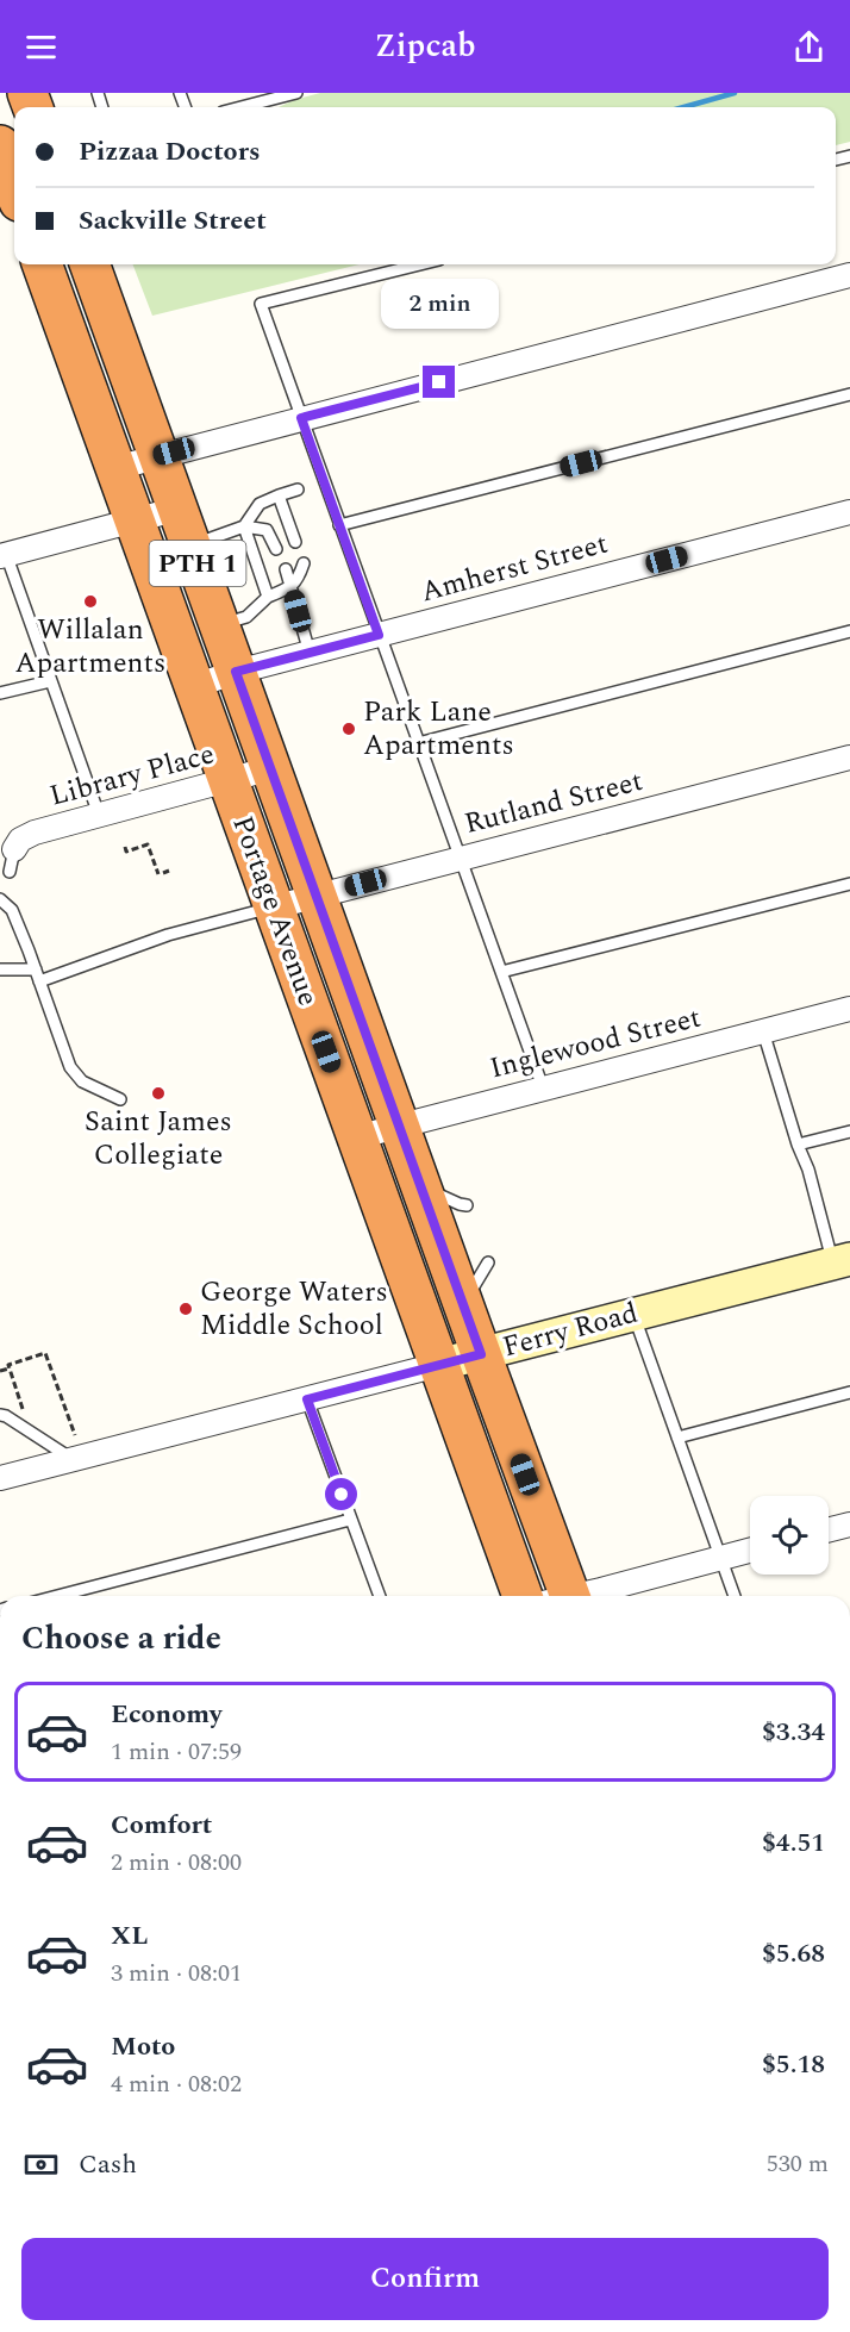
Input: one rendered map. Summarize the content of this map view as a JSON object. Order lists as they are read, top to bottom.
{
  "streets": {
    "highway": ["PTH 1", "Portage Avenue"],
    "main road": ["Ferry Road"],
    "street": [
      "Amherst Street",
      "Library Place",
      "Rutland Street",
      "Inglewood Street"
    ]
  },
  "crossings": [
    ["Amherst Street", "Portage Avenue"],
    ["Library Place", "Portage Avenue"],
    ["Rutland Street", "Portage Avenue"],
    ["Portage Avenue", "Inglewood Street"],
    ["Portage Avenue", "Ferry Road"]
  ],
  "places": [
    "Willalan Apartments",
    "Park Lane Apartments",
    "Saint James Collegiate",
    "George Waters Middle School"
  ],
  "page": {
    "header": "Zipcab",
    "banner": ["Pizzaa Doctors", "Sackville Street"],
    "bubble": "2 min",
    "heading": "Choose a ride",
    "list": [
      {
        "name": "Economy",
        "note": "1 min · 07:59",
        "value": "$3.34"
      },
      {
        "name": "Comfort",
        "note": "2 min · 08:00",
        "value": "$4.51"
      },
      {
        "name": "XL",
        "note": "3 min · 08:01",
        "value": "$5.68"
      },
      {
        "name": "Moto",
        "note": "4 min · 08:02",
        "value": "$5.18"
      }
    ],
    "pay": ["Cash", "530 m"],
    "buttons": "Confirm"
  }
}
